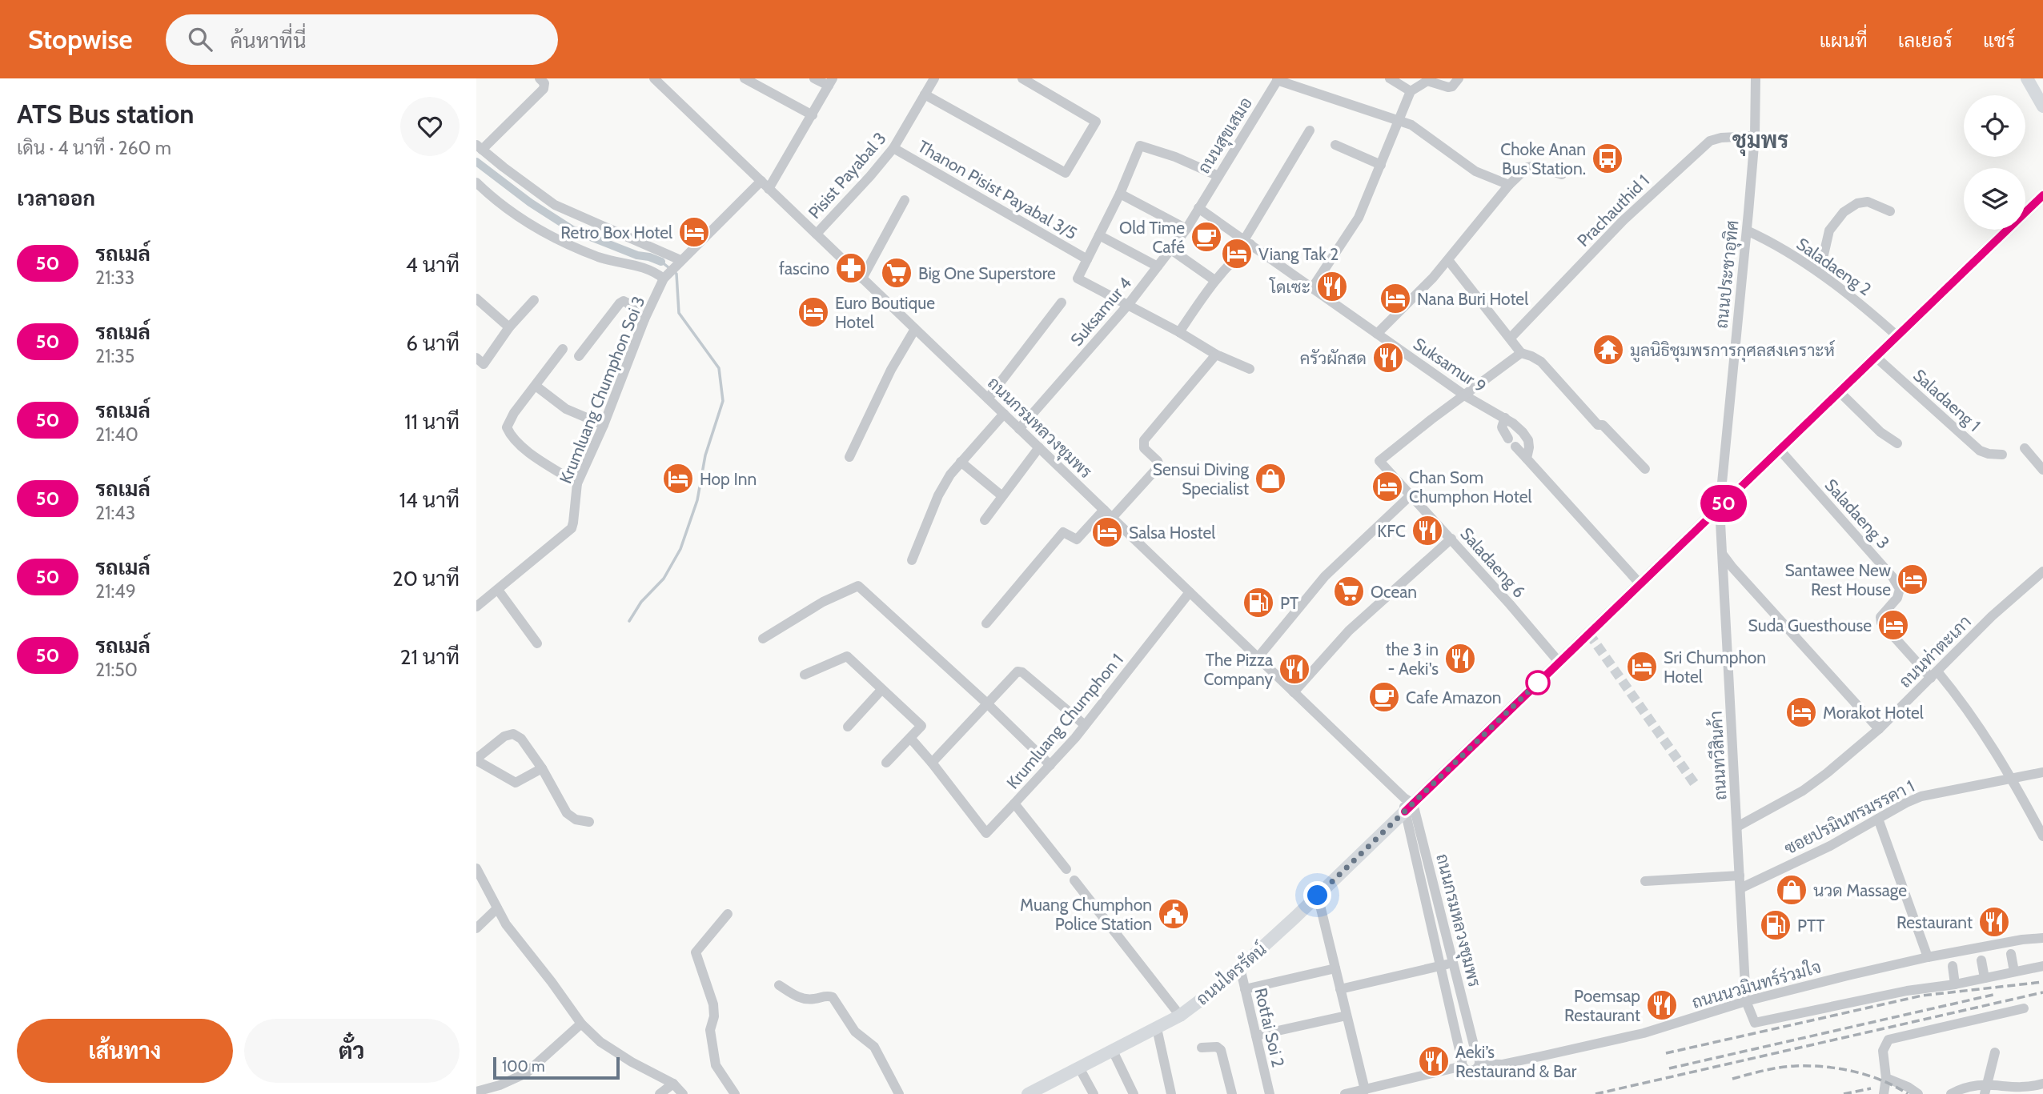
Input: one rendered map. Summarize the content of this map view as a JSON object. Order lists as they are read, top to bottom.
{
  "streets": {
    "main road": ["ถนนไตรรัตน์"],
    "street": [
      "ถนนสุขเสมอ",
      "Pisist Payabal 3",
      "Thanon Pisist Payabal 3/5",
      "Prachauthid 1",
      "Saladaeng 2",
      "ถนนประชาอุทิศ",
      "Suksamur 4",
      "Suksamur 9",
      "Krumluang Chumphon Soi 3",
      "Saladaeng 1",
      "ถนนกรมหลวงชุมพร",
      "Saladaeng 3",
      "Saladaeng 6",
      "ถนนท่าตะเภา",
      "Krumluang Chumphon 1",
      "ถนนทวีสินค้า",
      "ซอยปรมินทรมรรคา 1",
      "ถนนนวมินทร์ร่วมใจ",
      "Rotfai Soi 2"
    ]
  },
  "crossings": [
    ["ถนนสุขเสมอ", "Suksamur 4"],
    ["ถนนสุขเสมอ", "Suksamur 9"],
    ["Pisist Payabal 3", "Thanon Pisist Payabal 3/5"],
    ["Pisist Payabal 3", "ถนนกรมหลวงชุมพร"],
    ["Prachauthid 1", "ถนนประชาอุทิศ"],
    ["Saladaeng 2", "ถนนประชาอุทิศ"],
    ["Saladaeng 2", "ถนนไตรรัตน์"],
    ["ถนนประชาอุทิศ", "ถนนทวีสินค้า"],
    ["ถนนประชาอุทิศ", "ถนนไตรรัตน์"],
    ["Suksamur 4", "Suksamur 9"],
    ["Suksamur 4", "ถนนกรมหลวงชุมพร"],
    ["Suksamur 9", "Saladaeng 6"],
    ["Krumluang Chumphon Soi 3", "ถนนกรมหลวงชุมพร"],
    ["Saladaeng 1", "ถนนไตรรัตน์"],
    ["ถนนกรมหลวงชุมพร", "Krumluang Chumphon 1"],
    ["ถนนกรมหลวงชุมพร", "ถนนไตรรัตน์"],
    ["ถนนกรมหลวงชุมพร", "ถนนนวมินทร์ร่วมใจ"],
    ["Saladaeng 3", "ถนนท่าตะเภา"],
    ["Saladaeng 3", "ถนนไตรรัตน์"],
    ["Saladaeng 6", "ถนนไตรรัตน์"],
    ["ถนนท่าตะเภา", "ถนนทวีสินค้า"],
    ["ถนนทวีสินค้า", "ซอยปรมินทรมรรคา 1"],
    ["ถนนทวีสินค้า", "ถนนไตรรัตน์"],
    ["ถนนทวีสินค้า", "ถนนนวมินทร์ร่วมใจ"],
    ["ถนนไตรรัตน์", "Rotfai Soi 2"]
  ],
  "districts": ["ชุมพร"],
  "places": {
    "bus stop": ["Choke Anan Bus Station."],
    "hotel": [
      "Retro Box Hotel",
      "Viang Tak 2",
      "Nana Buri Hotel",
      "Euro Boutique Hotel",
      "Hop Inn",
      "Chan Som Chumphon Hotel",
      "Salsa Hostel",
      "Santawee New Rest House",
      "Suda Guesthouse",
      "Sri Chumphon Hotel",
      "Morakot Hotel"
    ],
    "cafe": ["Old Time Café", "Cafe Amazon"],
    "pharmacy": ["fascino"],
    "supermarket": ["Big One Superstore", "Ocean"],
    "restaurant": [
      "โดเซะ",
      "ครัวผักสด",
      "KFC",
      "the 3 in - Aeki's",
      "The Pizza Company",
      "Restaurant",
      "Poemsap Restaurant",
      "Aeki’s Restaurand & Bar"
    ],
    "temple": ["มูลนิธิชุมพรการกุศลสงเคราะห์"],
    "shop": ["Sensui Diving Specialist", "นวด Massage"],
    "fuel station": ["PT", "PTT"],
    "public building": ["Muang Chumphon Police Station"]
  },
  "lines": ["bus line 50"],
  "scale_bar": "100 m",
  "page": {
    "header": "Stopwise",
    "search": "ค้นหาที่นี่",
    "nav": ["แผนที่", "เลเยอร์", "แชร์"],
    "heading": [
      ["ATS Bus station", "เดิน · 4 นาที · 260 m"],
      "เวลาออก"
    ],
    "on_map": "50",
    "list": [
      {
        "mark": "50",
        "name": "รถเมล์",
        "note": "21:33",
        "value": "4 นาที"
      },
      {
        "mark": "50",
        "name": "รถเมล์",
        "note": "21:35",
        "value": "6 นาที"
      },
      {
        "mark": "50",
        "name": "รถเมล์",
        "note": "21:40",
        "value": "11 นาที"
      },
      {
        "mark": "50",
        "name": "รถเมล์",
        "note": "21:43",
        "value": "14 นาที"
      },
      {
        "mark": "50",
        "name": "รถเมล์",
        "note": "21:49",
        "value": "20 นาที"
      },
      {
        "mark": "50",
        "name": "รถเมล์",
        "note": "21:50",
        "value": "21 นาที"
      }
    ],
    "buttons": ["เส้นทาง", "ตั๋ว"],
    "scale": "100 m"
  }
}
